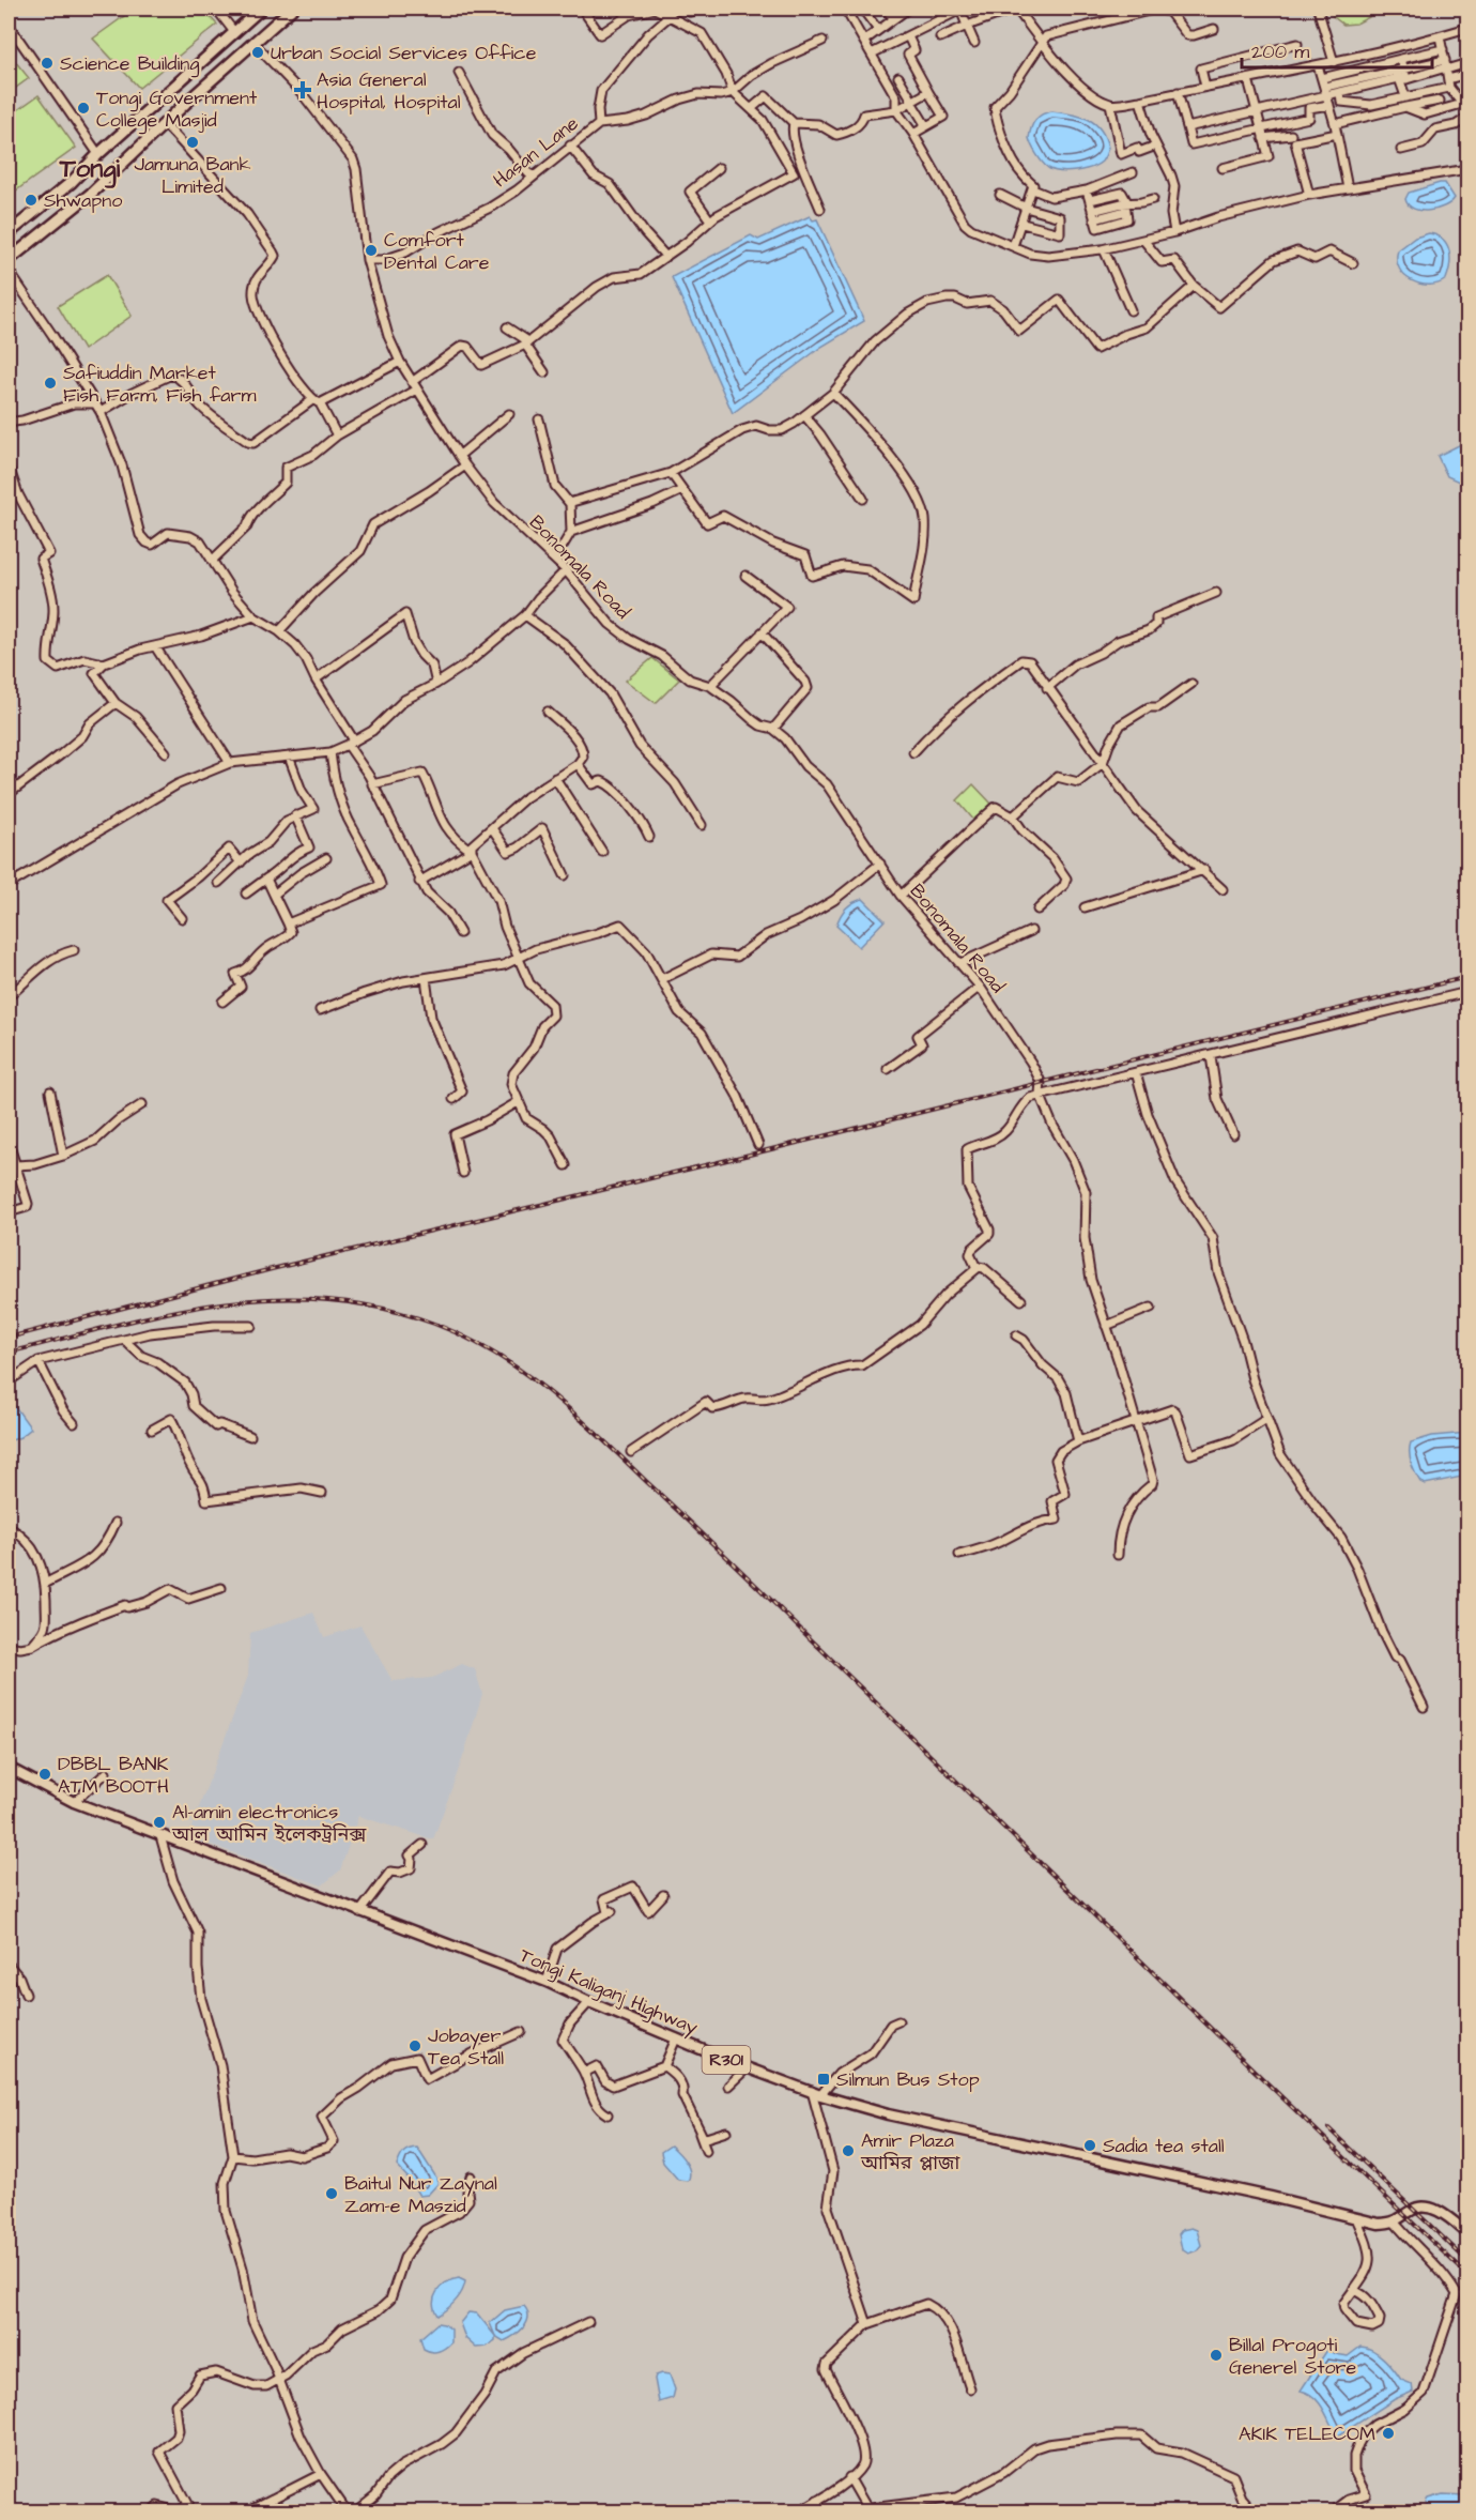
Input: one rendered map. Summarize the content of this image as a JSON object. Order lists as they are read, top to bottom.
{
  "streets": {
    "main road": ["Tongi Kaliganj Highway", "R301"],
    "street": ["Hasan Lane", "Bonomala Road"]
  },
  "crossings": [
    ["Hasan Lane", "Bonomala Road"]
  ],
  "districts": ["Tongi"],
  "places": {
    "other": [
      "Urban Social Services Office",
      "Science Building",
      "Tongi Government College Masjid",
      "Jamuna Bank Limited",
      "Shwapno",
      "Comfort Dental Care",
      "Safiuddin Market Fish Farm, Fish farm",
      "DBBL BANK ATM BOOTH",
      "Al-amin electronics আল আমিন ইলেকট্রনিক্স",
      "Jobayer Tea Stall",
      "Sadia tea stall",
      "Amir Plaza আমির প্লাজা",
      "Baitul Nur Zaynal Zam-e Maszid",
      "Billal Progoti Generel Store",
      "AKIK TELECOM"
    ],
    "health": ["Asia General Hospital, Hospital"],
    "transit": ["Silmun Bus Stop"]
  },
  "scale_bar": "200 m"
}
